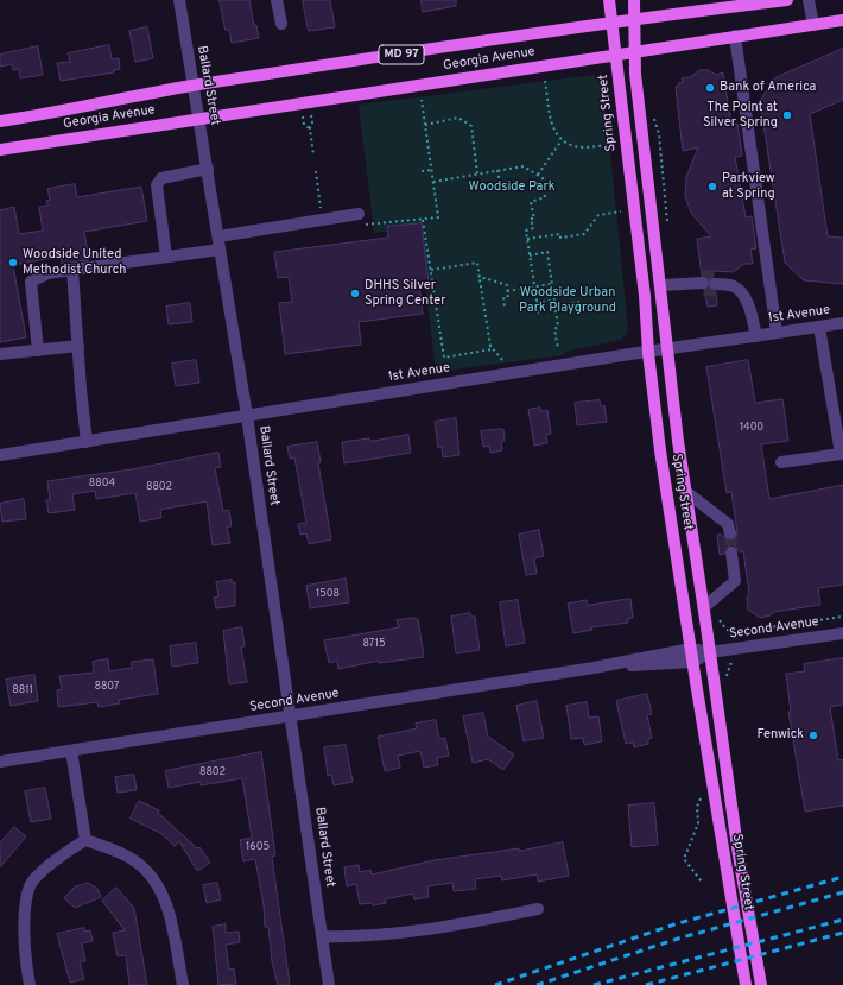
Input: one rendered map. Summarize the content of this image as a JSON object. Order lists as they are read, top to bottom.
{
  "streets": {
    "main road": ["MD 97", "Georgia Avenue", "Spring Street"],
    "street": ["Ballard Street", "1st Avenue", "Second Avenue"]
  },
  "crossings": [
    ["Georgia Avenue", "Ballard Street"],
    ["Georgia Avenue", "Spring Street"],
    ["Ballard Street", "1st Avenue"],
    ["Ballard Street", "Second Avenue"],
    ["Spring Street", "1st Avenue"],
    ["Spring Street", "Second Avenue"]
  ],
  "parks": ["Woodside Park", "Woodside Urban Park Playground"],
  "places": [
    "Bank of America",
    "The Point at Silver Spring",
    "Parkview at Spring",
    "Woodside United Methodist Church",
    "DHHS Silver Spring Center",
    "Fenwick"
  ],
  "house_numbers": [
    "1400",
    "8804",
    "8802",
    "1508",
    "8715",
    "8807",
    "8811",
    "8802",
    "1605"
  ]
}
